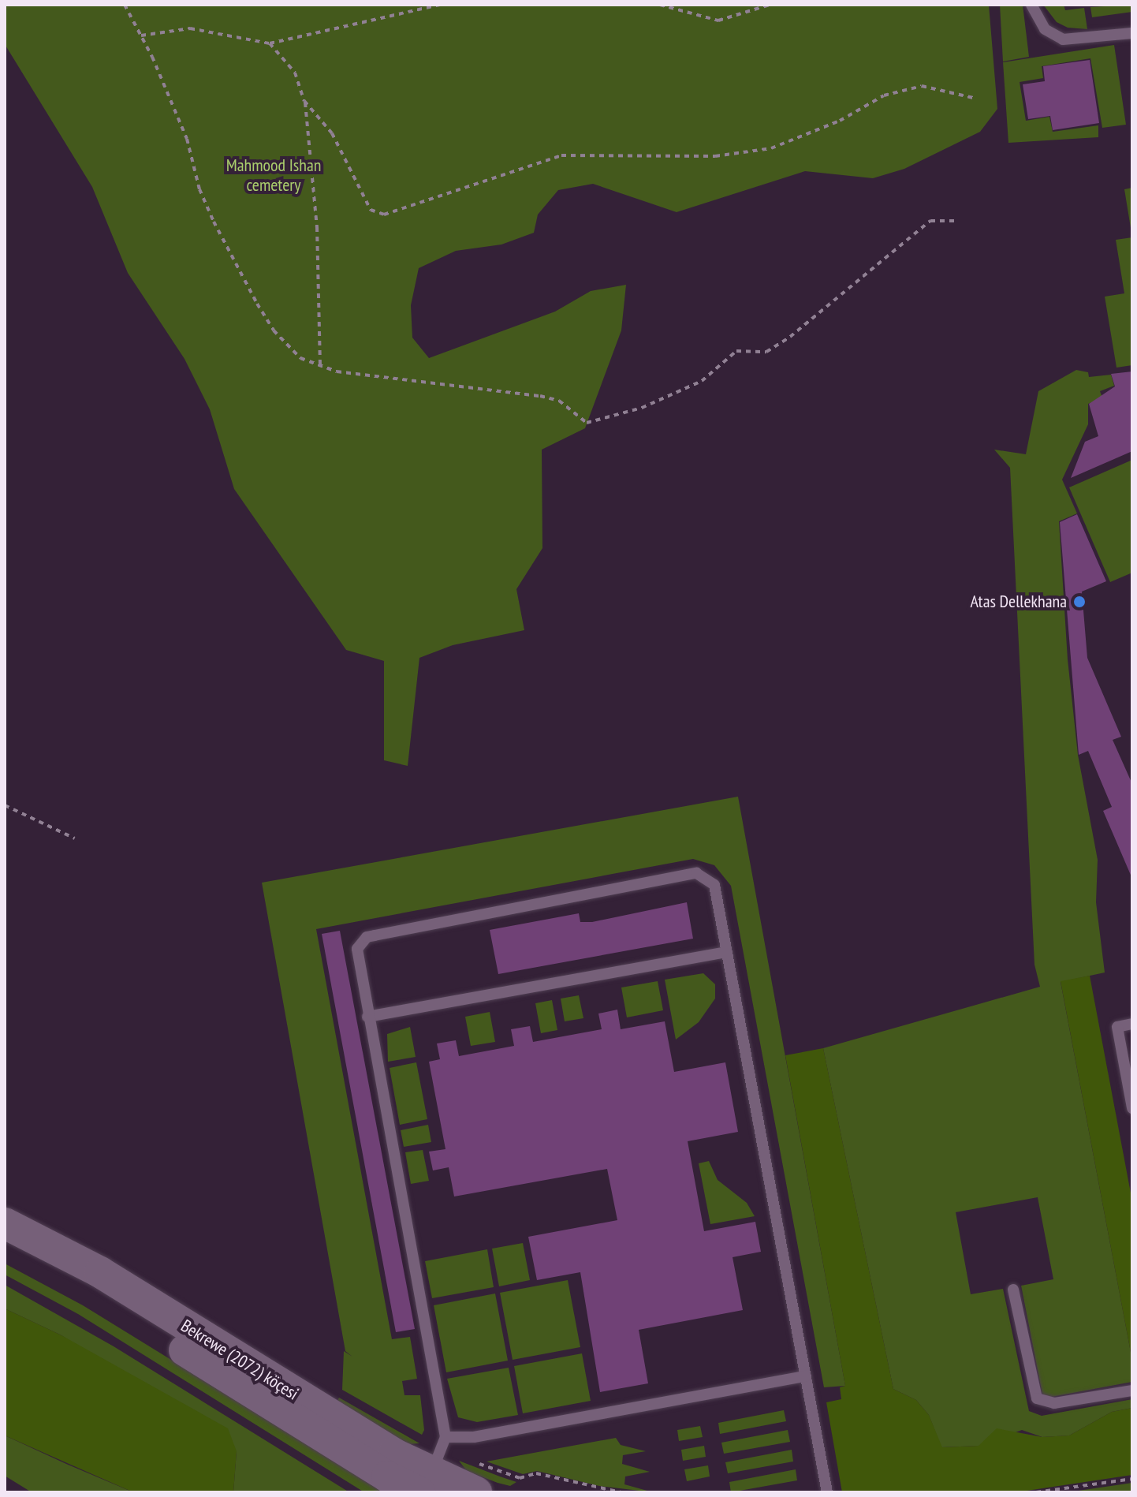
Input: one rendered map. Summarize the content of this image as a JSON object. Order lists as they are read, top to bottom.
{
  "streets": {
    "main road": ["Bekrewe (2072) köçesi"]
  },
  "parks": ["Mahmood Ishan cemetery"],
  "places": ["Atas Dellekhana"]
}
